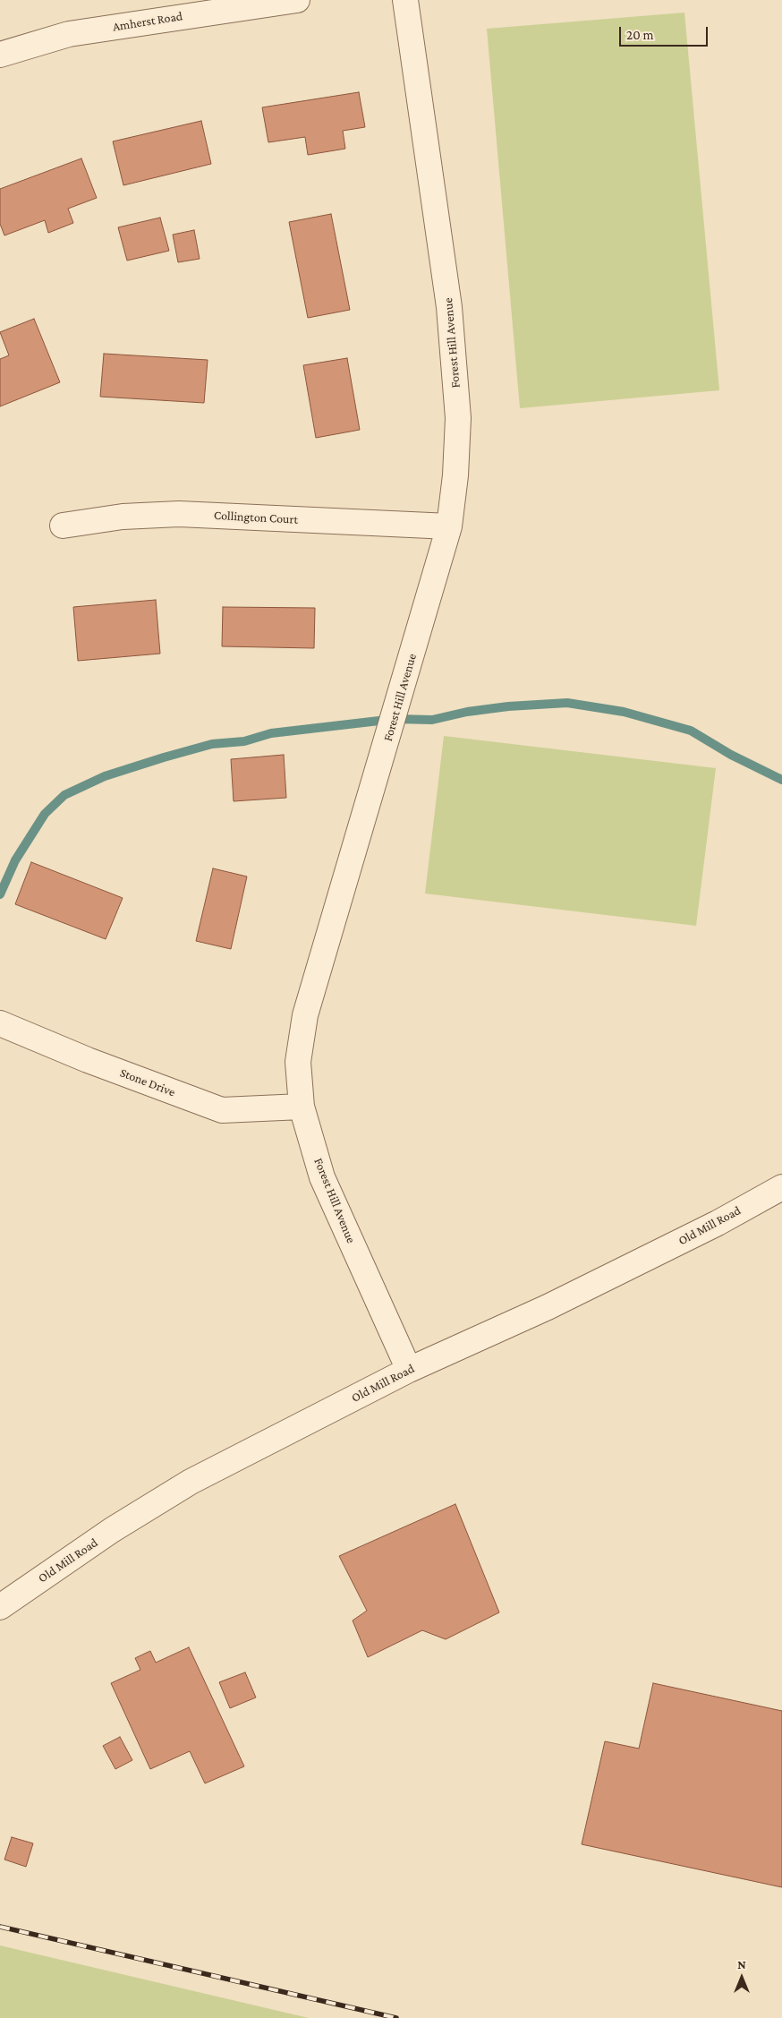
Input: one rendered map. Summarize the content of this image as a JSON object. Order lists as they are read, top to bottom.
{
  "streets": {
    "street": [
      "Amherst Road",
      "Forest Hill Avenue",
      "Collington Court",
      "Stone Drive",
      "Old Mill Road"
    ]
  },
  "crossings": [
    ["Forest Hill Avenue", "Collington Court"],
    ["Forest Hill Avenue", "Stone Drive"],
    ["Forest Hill Avenue", "Old Mill Road"]
  ],
  "scale_bar": "20 m",
  "north": "top"
}
